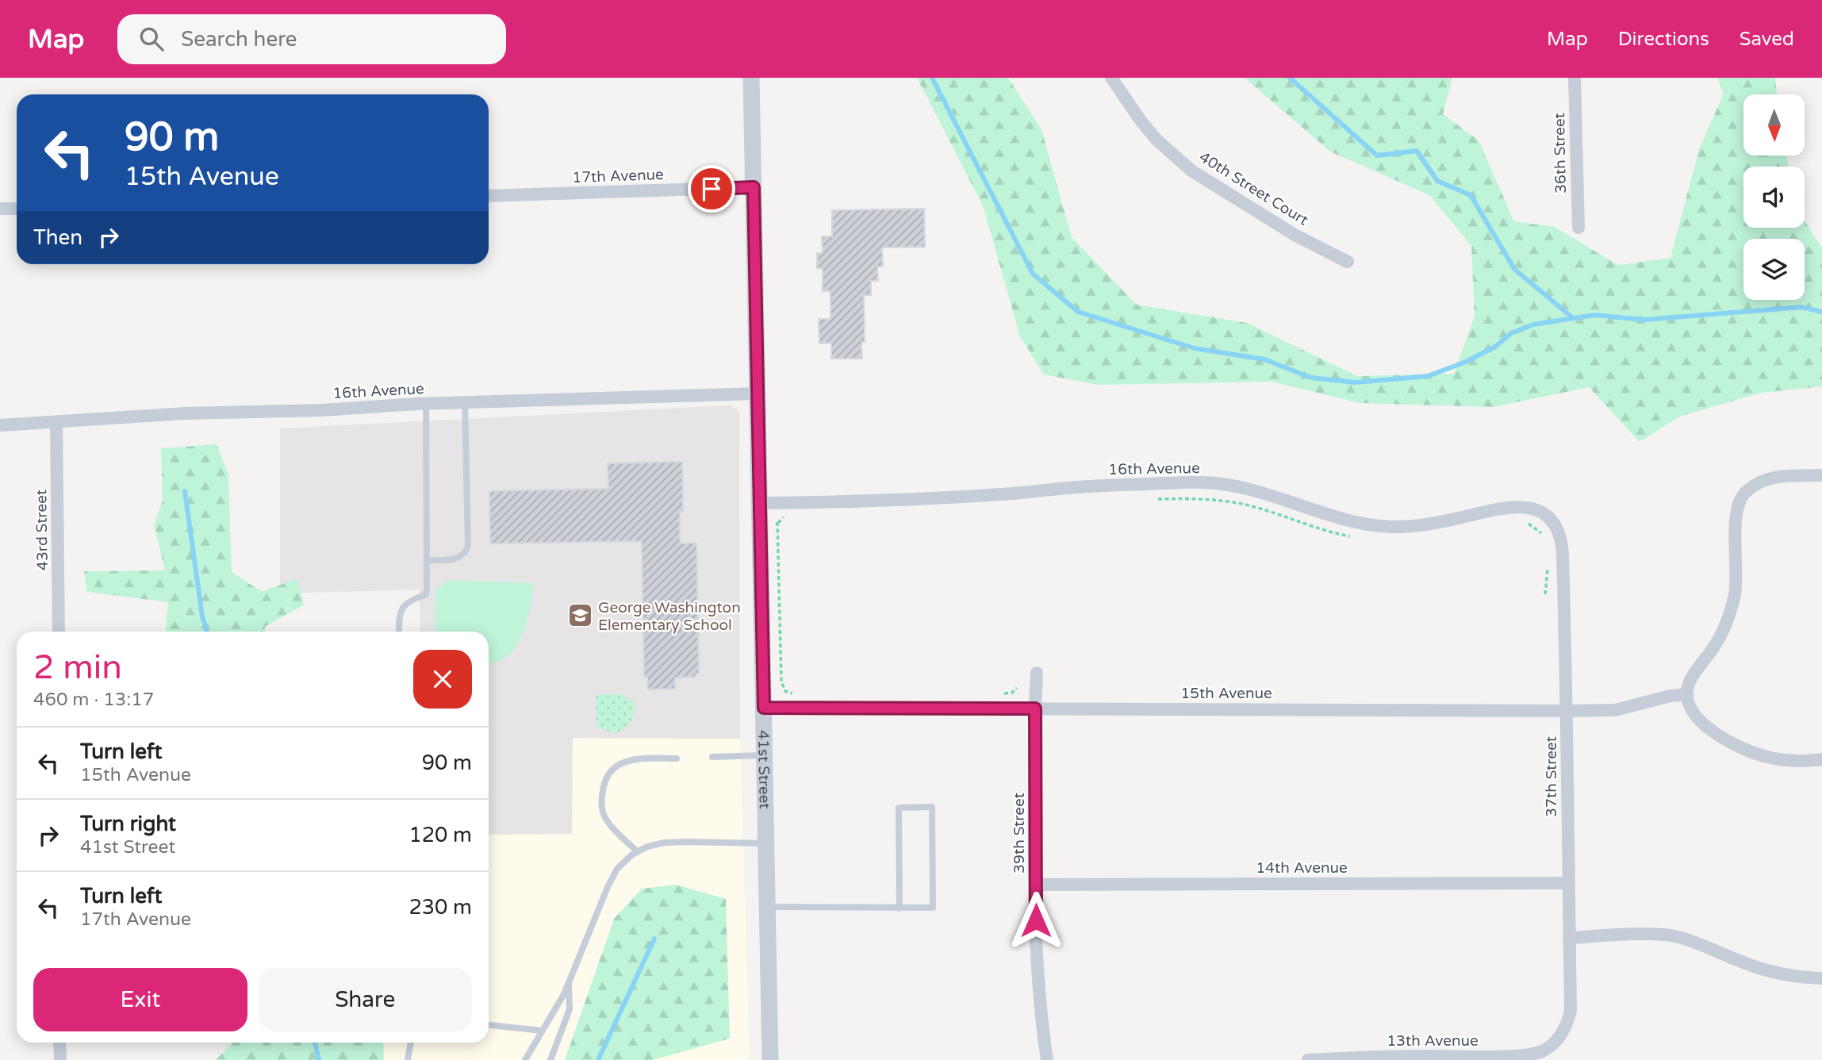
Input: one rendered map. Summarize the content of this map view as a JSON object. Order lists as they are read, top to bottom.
{
  "streets": {
    "street": [
      "36th Street",
      "17th Avenue",
      "40th Street Court",
      "16th Avenue",
      "43rd Street",
      "15th Avenue",
      "41st Street",
      "37th Street",
      "39th Street",
      "14th Avenue",
      "13th Avenue"
    ]
  },
  "crossings": [
    ["17th Avenue", "41st Street"],
    ["16th Avenue", "43rd Street"],
    ["16th Avenue", "41st Street"],
    ["16th Avenue", "37th Street"],
    ["15th Avenue", "41st Street"],
    ["15th Avenue", "37th Street"],
    ["15th Avenue", "39th Street"],
    ["37th Street", "14th Avenue"],
    ["37th Street", "13th Avenue"],
    ["39th Street", "14th Avenue"]
  ],
  "places": {
    "school or university": ["George Washington Elementary School"]
  },
  "north": "bottom",
  "page": {
    "header": "Map",
    "search": "Search here",
    "nav": ["Map", "Directions", "Saved"],
    "turn": ["90 m", "15th Avenue"],
    "then": "Then",
    "heading": ["2 min", "460 m · 13:17"],
    "list": [
      {
        "name": "Turn left",
        "note": "15th Avenue",
        "value": "90 m"
      },
      {
        "name": "Turn right",
        "note": "41st Street",
        "value": "120 m"
      },
      {
        "name": "Turn left",
        "note": "17th Avenue",
        "value": "230 m"
      }
    ],
    "buttons": ["Exit", "Share"]
  }
}
